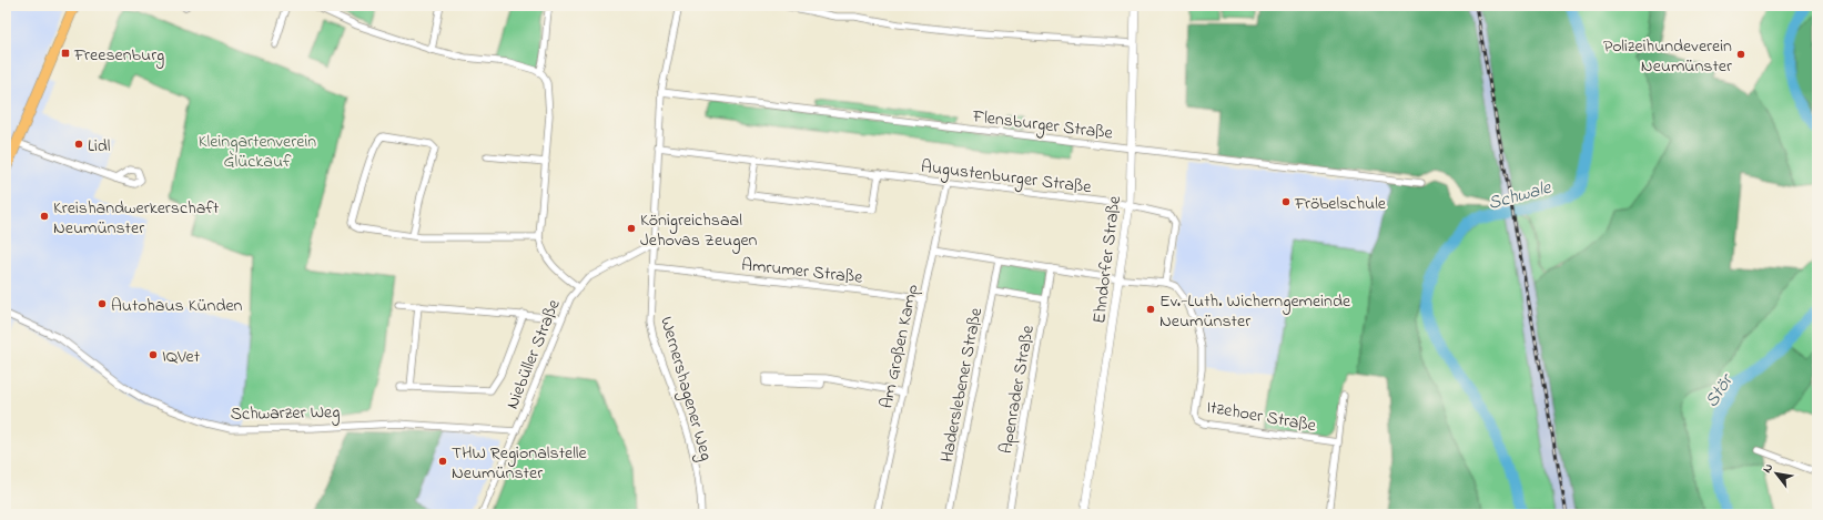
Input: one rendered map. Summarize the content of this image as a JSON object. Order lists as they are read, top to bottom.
{
  "streets": {
    "street": [
      "Flensburger Straße",
      "Augustenburger Straße",
      "Ehndorfer Straße",
      "Amrumer Straße",
      "Am Großen Kamp",
      "Niebüller Straße",
      "Haderslebener Straße",
      "Wernershagener Weg",
      "Apenrader Straße",
      "Schwarzer Weg",
      "Itzehoer Straße"
    ]
  },
  "crossings": [
    ["Flensburger Straße", "Ehndorfer Straße"],
    ["Flensburger Straße", "Wernershagener Weg"],
    ["Augustenburger Straße", "Ehndorfer Straße"],
    ["Augustenburger Straße", "Am Großen Kamp"],
    ["Augustenburger Straße", "Wernershagener Weg"],
    ["Augustenburger Straße", "Itzehoer Straße"],
    ["Amrumer Straße", "Am Großen Kamp"],
    ["Amrumer Straße", "Wernershagener Weg"],
    ["Niebüller Straße", "Wernershagener Weg"],
    ["Niebüller Straße", "Schwarzer Weg"]
  ],
  "water": ["Schwale", "Stör"],
  "parks": ["Kleingartenverein Glückauf"],
  "places": {
    "transit": ["Freesenburg"],
    "other": [
      "Polizeihundeverein Neumünster",
      "Lidl",
      "Fröbelschule",
      "Kreishandwerkerschaft Neumünster",
      "Königreichsaal Jehovas Zeugen",
      "Autohaus Künden",
      "Ev.-Luth. Wicherngemeinde Neumünster",
      "IQVet",
      "THW Regionalstelle Neumünster"
    ]
  },
  "north": "top left"
}
